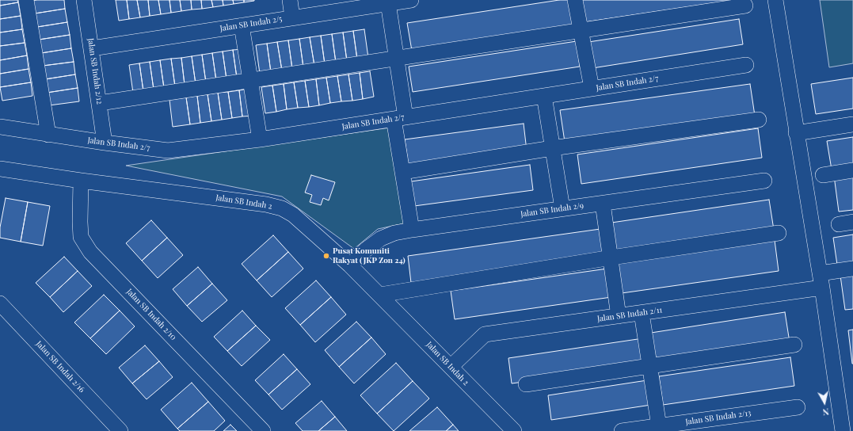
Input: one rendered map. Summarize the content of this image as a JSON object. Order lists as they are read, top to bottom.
{
  "streets": {
    "street": [
      "Jalan SB Indah 2/5",
      "Jalan SB Indah 2/12",
      "Jalan SB Indah 2/7",
      "Jalan SB Indah 2",
      "Jalan SB Indah 2/9",
      "Jalan SB Indah 2/10",
      "Jalan SB Indah 2/11",
      "Jalan SB Indah 2/16",
      "Jalan SB Indah 2/13"
    ]
  },
  "crossings": [
    ["Jalan SB Indah 2/5", "Jalan SB Indah 2/12"],
    ["Jalan SB Indah 2/12", "Jalan SB Indah 2/7"],
    ["Jalan SB Indah 2", "Jalan SB Indah 2/9"],
    ["Jalan SB Indah 2", "Jalan SB Indah 2/10"],
    ["Jalan SB Indah 2", "Jalan SB Indah 2/11"]
  ],
  "places": ["Pusat Komuniti Rakyat (JKP Zon 24)"],
  "north": "bottom"
}
